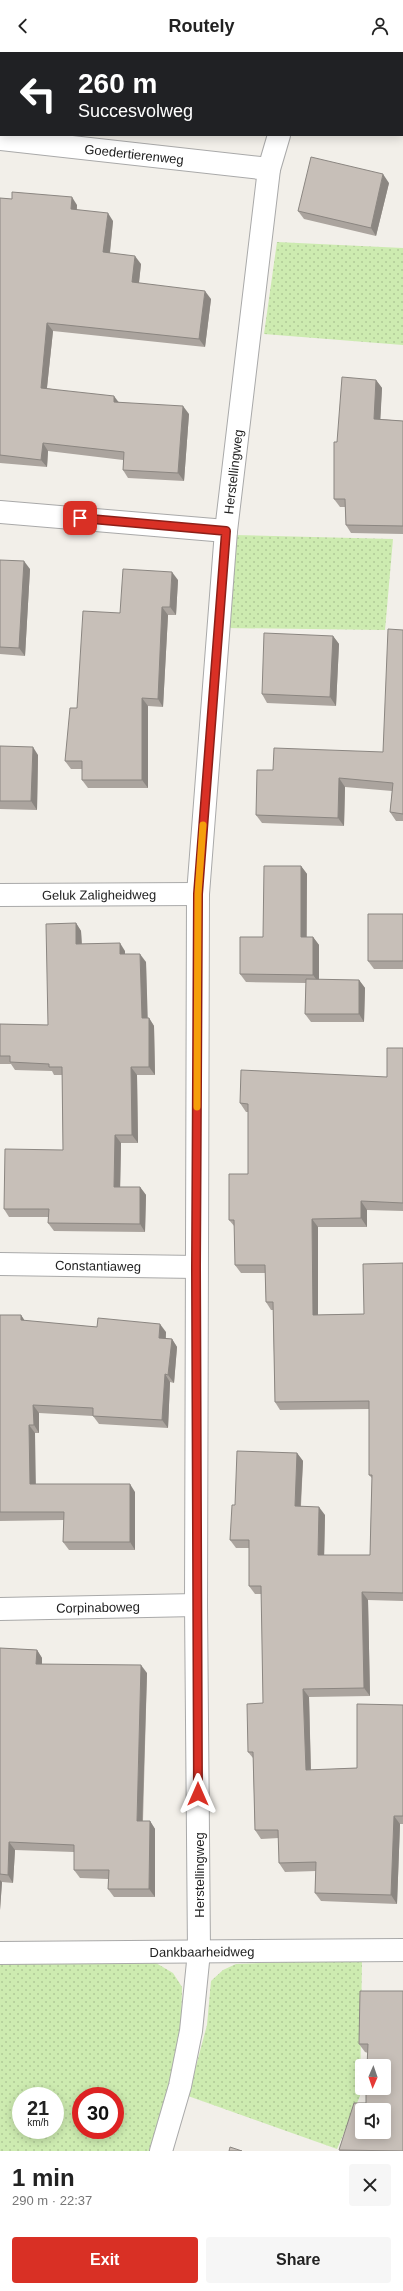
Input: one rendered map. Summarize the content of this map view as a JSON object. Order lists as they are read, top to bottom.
{
  "streets": {
    "street": [
      "Goedertierenweg",
      "Herstellingweg",
      "Geluk Zaligheidweg",
      "Constantiaweg",
      "Corpinaboweg",
      "Dankbaarheidweg"
    ]
  },
  "crossings": [
    ["Goedertierenweg", "Herstellingweg"],
    ["Herstellingweg", "Geluk Zaligheidweg"],
    ["Herstellingweg", "Constantiaweg"],
    ["Herstellingweg", "Corpinaboweg"],
    ["Herstellingweg", "Dankbaarheidweg"]
  ],
  "north": "bottom",
  "page": {
    "header": "Routely",
    "turn": ["260 m", "Succesvolweg"],
    "speed": "21 km/h",
    "limit": "30",
    "heading": ["1 min", "290 m · 22:37"],
    "buttons": ["Exit", "Share"]
  }
}
